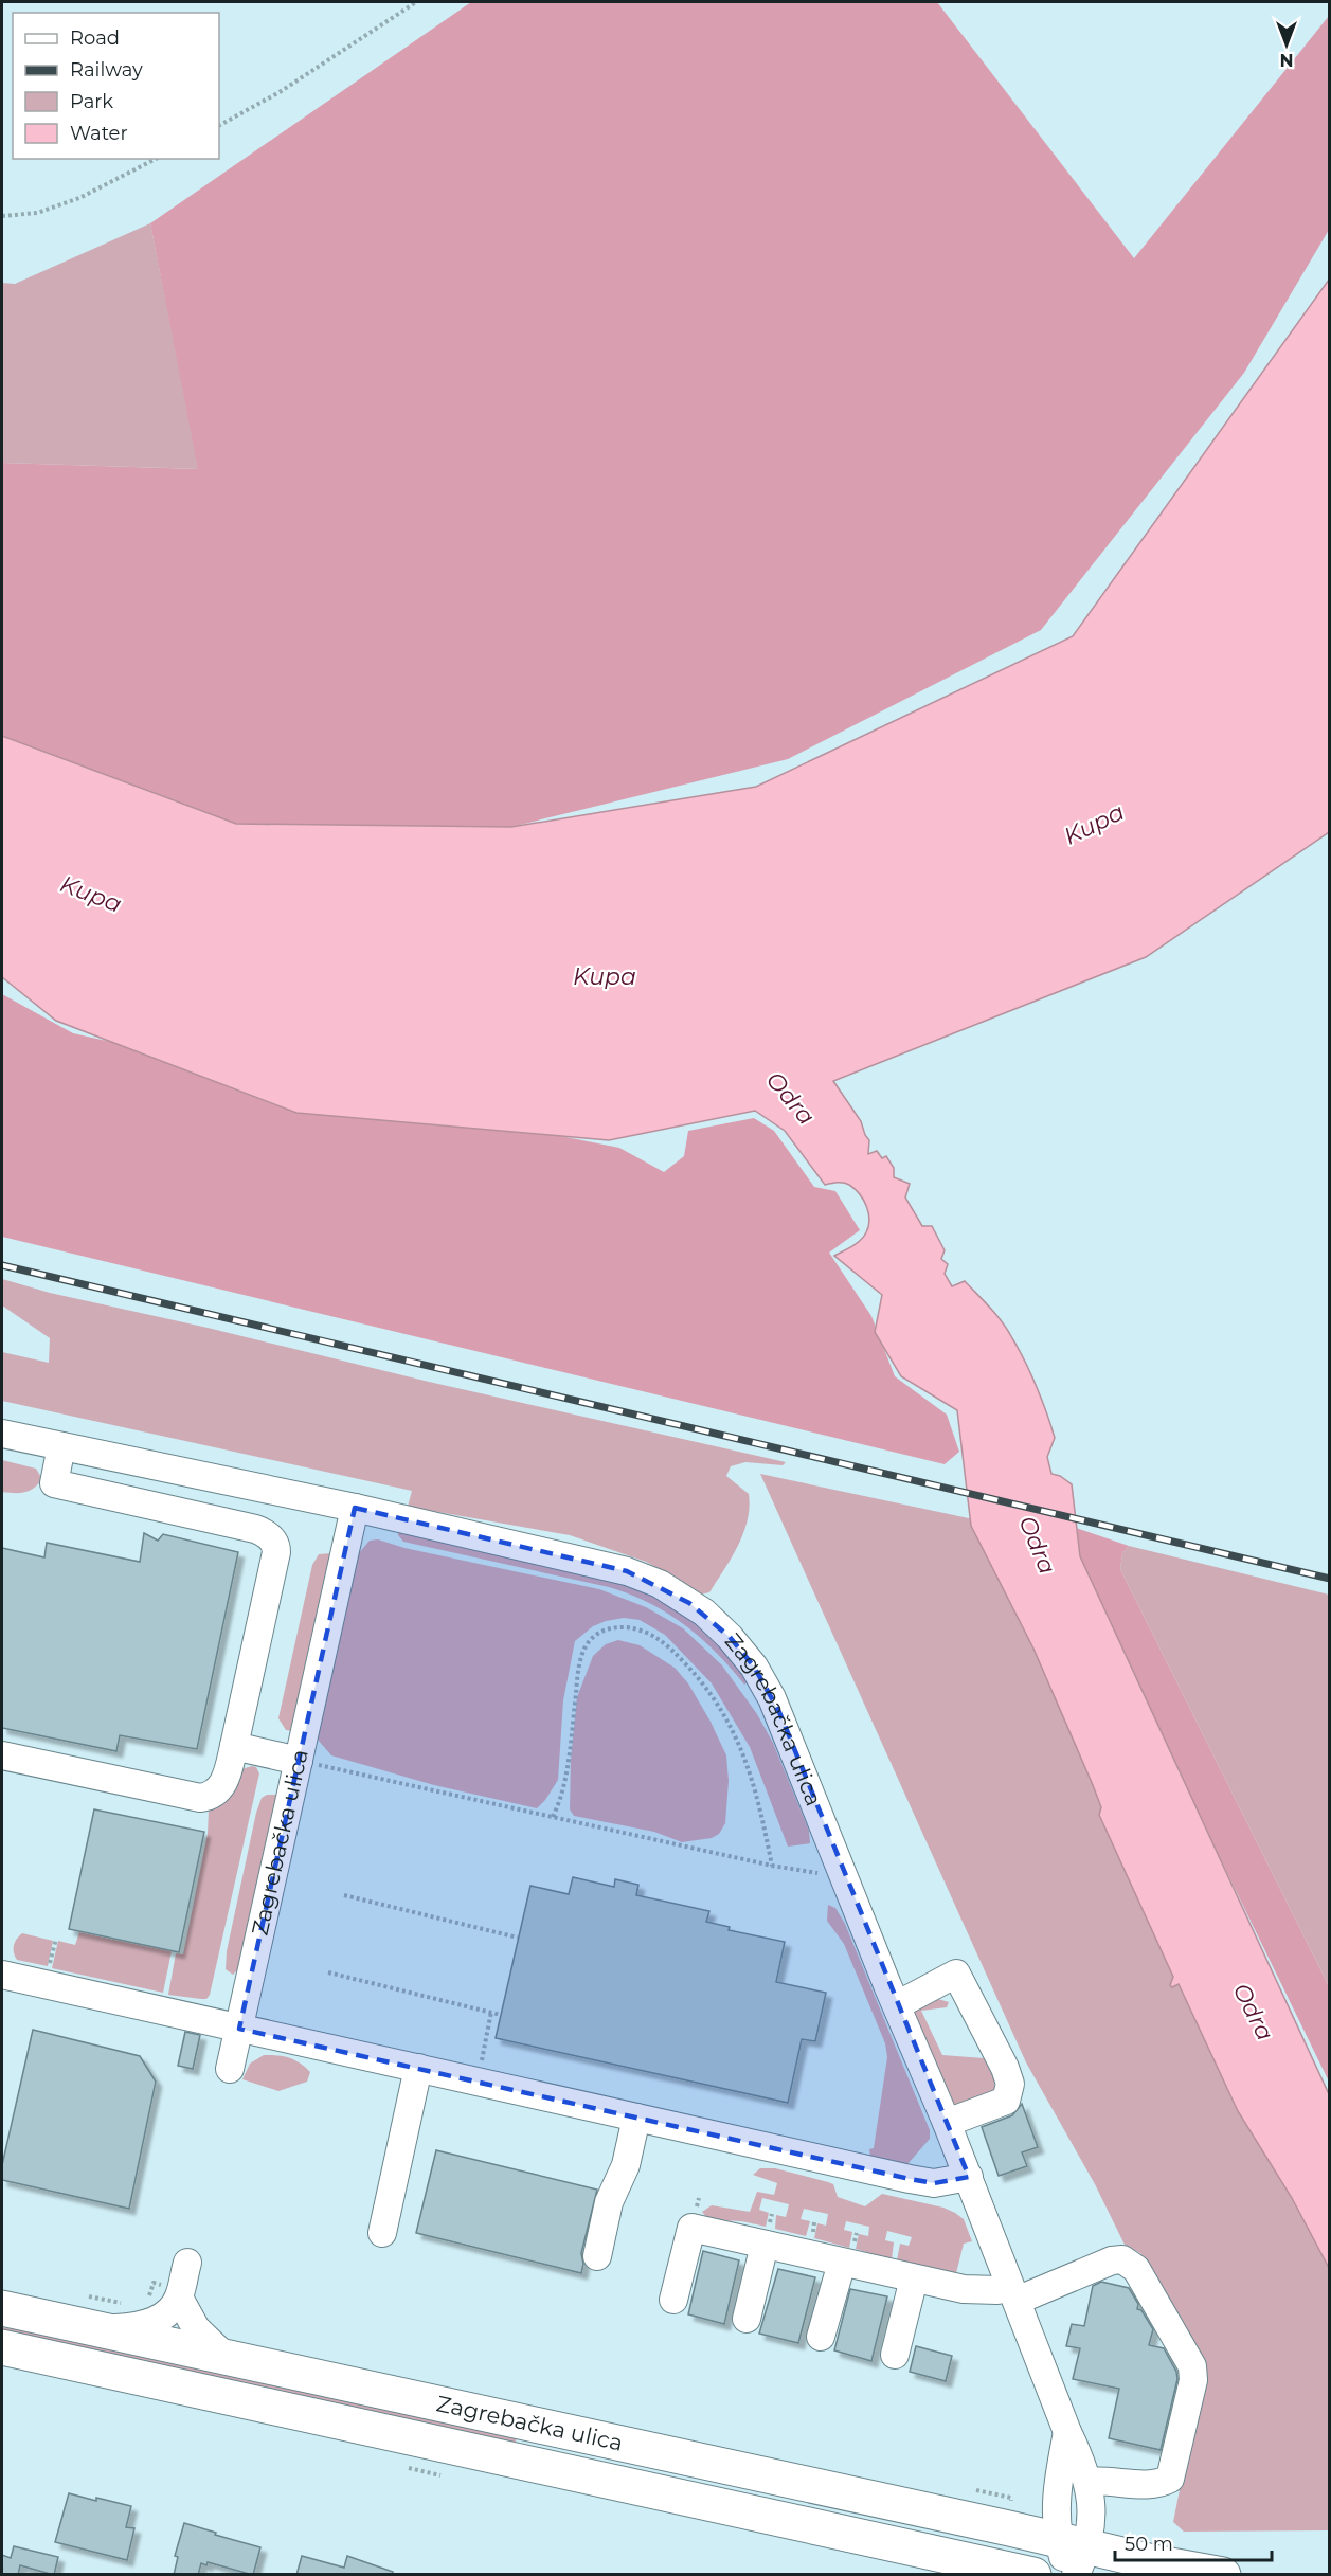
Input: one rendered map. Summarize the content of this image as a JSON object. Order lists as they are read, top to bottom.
{
  "streets": {
    "main road": ["Zagrebačka ulica"]
  },
  "water": ["Kupa", "Odra"],
  "legend": [
    "Road",
    "Railway",
    "Park",
    "Water"
  ],
  "scale_bar": "50 m",
  "north": "bottom"
}
